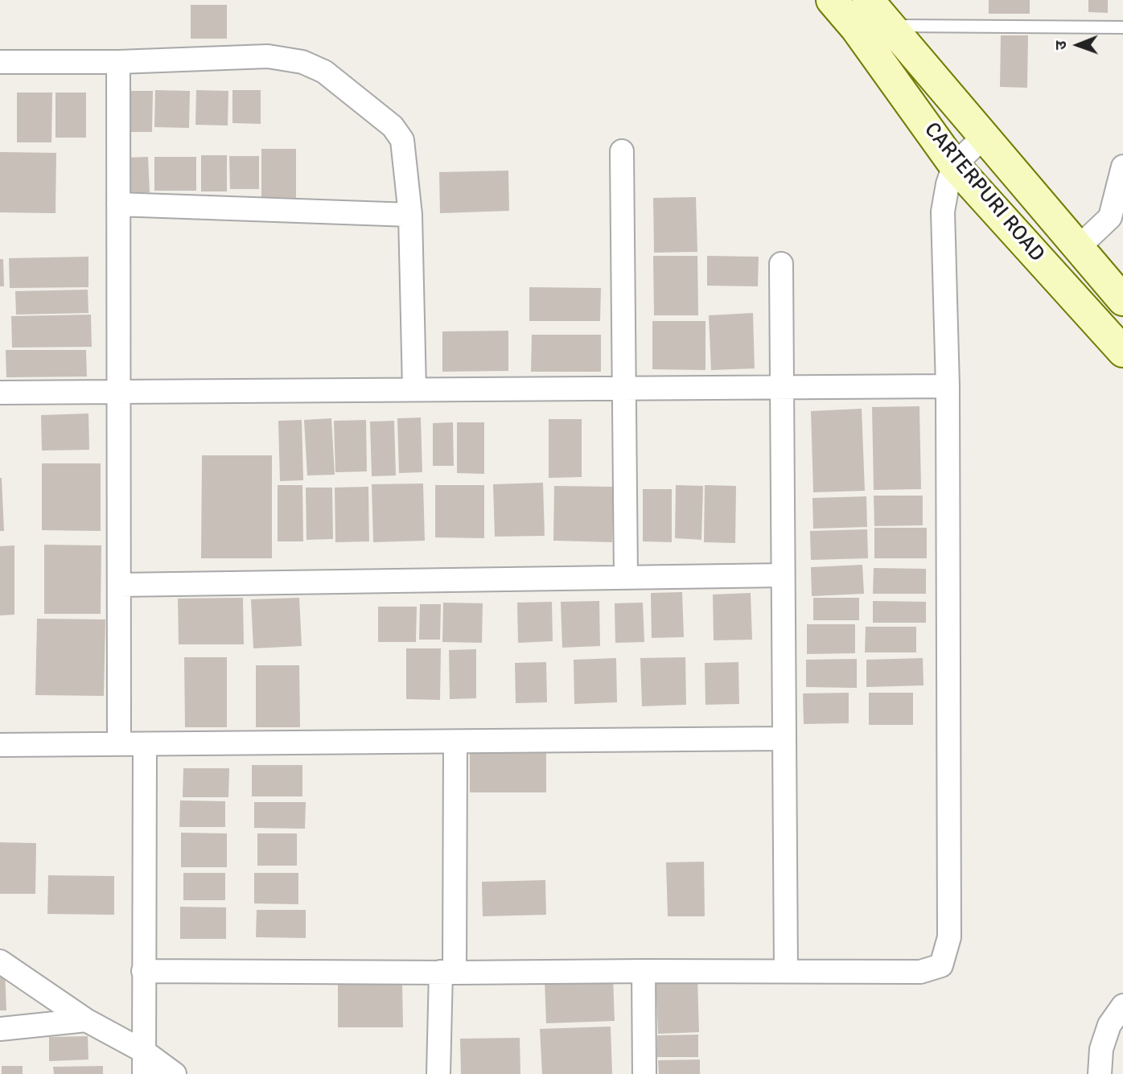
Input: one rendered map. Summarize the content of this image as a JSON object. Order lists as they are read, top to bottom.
{
  "streets": {
    "main road": ["CARTERPURI ROAD"]
  },
  "north": "left"
}
